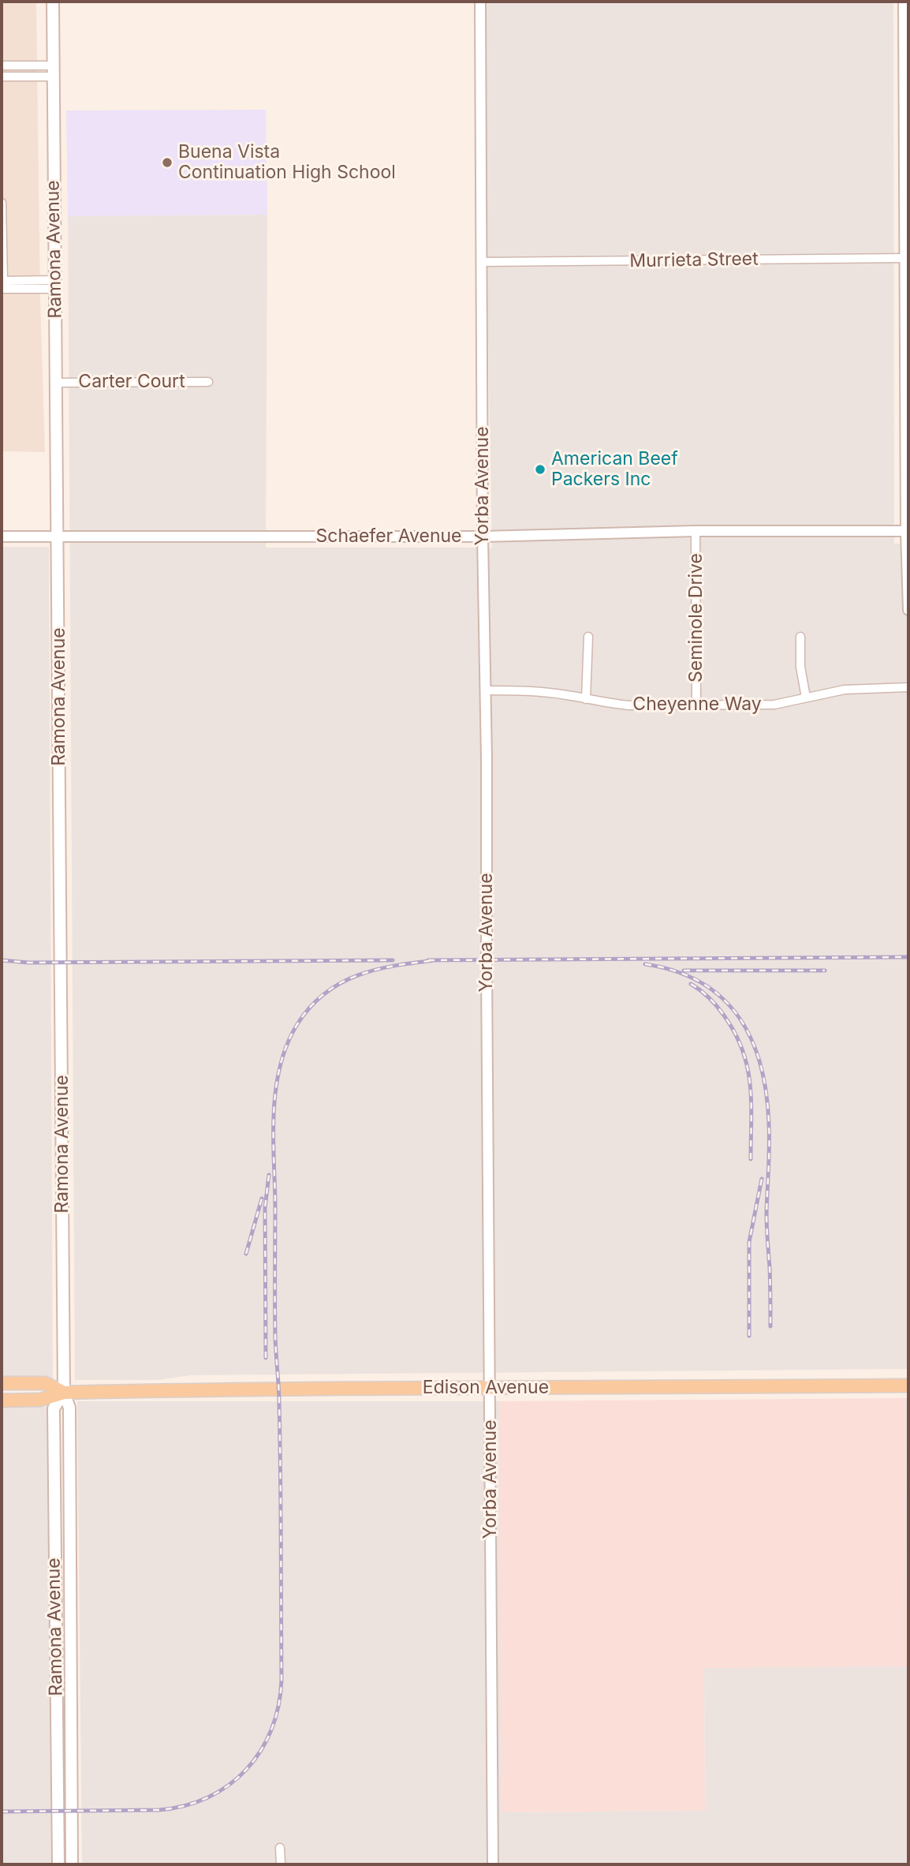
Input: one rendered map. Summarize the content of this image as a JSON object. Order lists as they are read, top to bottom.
{
  "streets": {
    "main road": ["Ramona Avenue", "Edison Avenue"],
    "street": [
      "Murrieta Street",
      "Carter Court",
      "Yorba Avenue",
      "Schaefer Avenue",
      "Seminole Drive",
      "Cheyenne Way"
    ]
  },
  "crossings": [
    ["Ramona Avenue", "Carter Court"],
    ["Ramona Avenue", "Schaefer Avenue"],
    ["Ramona Avenue", "Edison Avenue"],
    ["Murrieta Street", "Yorba Avenue"],
    ["Yorba Avenue", "Schaefer Avenue"],
    ["Yorba Avenue", "Cheyenne Way"],
    ["Yorba Avenue", "Edison Avenue"],
    ["Schaefer Avenue", "Seminole Drive"],
    ["Seminole Drive", "Cheyenne Way"]
  ],
  "places": ["Buena Vista Continuation High School", "American Beef Packers Inc"]
}
